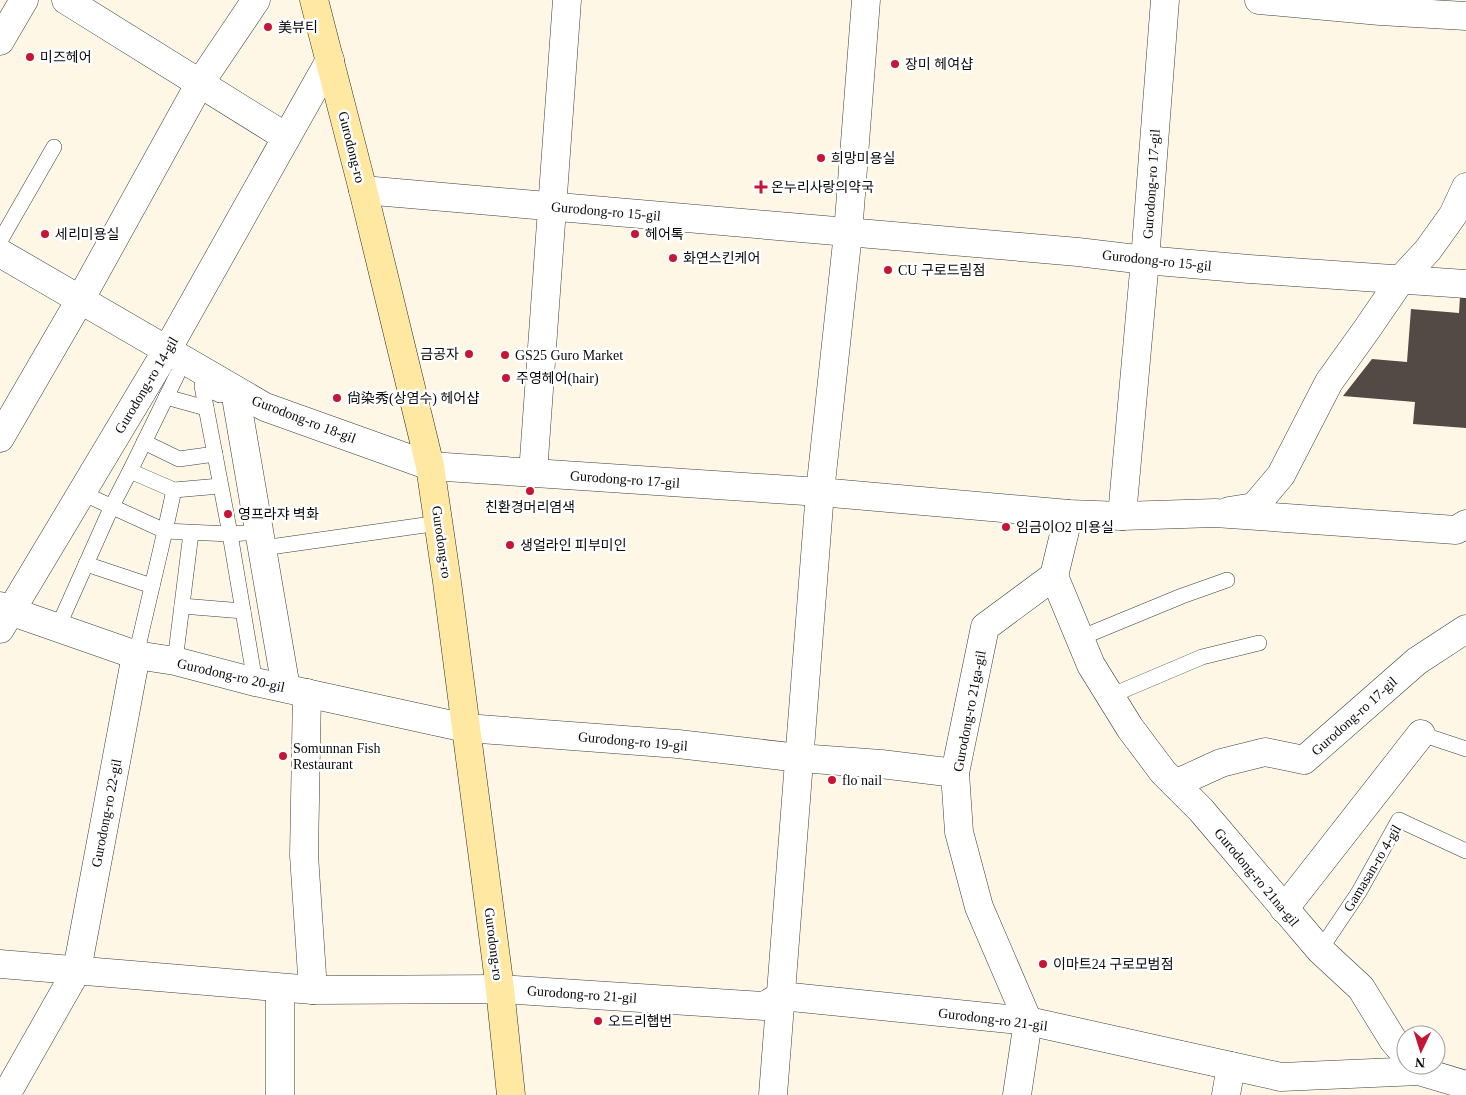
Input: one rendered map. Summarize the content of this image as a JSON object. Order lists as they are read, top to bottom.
{
  "streets": {
    "main road": ["Gurodong-ro"],
    "street": [
      "Gurodong-ro 17-gil",
      "Gurodong-ro 15-gil",
      "Gurodong-ro 14-gil",
      "Gurodong-ro 18-gil",
      "Gurodong-ro 20-gil",
      "Gurodong-ro 21ga-gil",
      "Gurodong-ro 19-gil",
      "Gurodong-ro 22-gil",
      "Gurodong-ro 21na-gil",
      "Gurodong-ro 21-gil"
    ],
    "lane": ["Gamasan-ro 4-gil"]
  },
  "crossings": [
    ["Gurodong-ro", "Gurodong-ro 17-gil"],
    ["Gurodong-ro", "Gurodong-ro 15-gil"],
    ["Gurodong-ro", "Gurodong-ro 14-gil"],
    ["Gurodong-ro", "Gurodong-ro 18-gil"],
    ["Gurodong-ro", "Gurodong-ro 20-gil"],
    ["Gurodong-ro", "Gurodong-ro 19-gil"],
    ["Gurodong-ro", "Gurodong-ro 21-gil"],
    ["Gurodong-ro 17-gil", "Gurodong-ro 15-gil"],
    ["Gurodong-ro 17-gil", "Gurodong-ro 18-gil"],
    ["Gurodong-ro 17-gil", "Gurodong-ro 21na-gil"],
    ["Gurodong-ro 14-gil", "Gurodong-ro 18-gil"],
    ["Gurodong-ro 14-gil", "Gurodong-ro 20-gil"],
    ["Gurodong-ro 20-gil", "Gurodong-ro 19-gil"],
    ["Gurodong-ro 20-gil", "Gurodong-ro 22-gil"],
    ["Gurodong-ro 21ga-gil", "Gurodong-ro 19-gil"],
    ["Gurodong-ro 21ga-gil", "Gurodong-ro 21na-gil"],
    ["Gurodong-ro 21ga-gil", "Gurodong-ro 21-gil"],
    ["Gamasan-ro 4-gil", "Gurodong-ro 21na-gil"]
  ],
  "places": {
    "other": [
      "美뷰티",
      "미즈헤어",
      "장미 헤여샵",
      "희망미용실",
      "세리미용실",
      "헤어톡",
      "화연스킨케어",
      "CU 구로드림점",
      "금공자",
      "GS25 Guro Market",
      "주영헤어(hair)",
      "尙染秀(상염수) 헤어샵",
      "친환경머리염색",
      "영프라쟈 벽화",
      "임금이O2 미용실",
      "생얼라인 피부미인",
      "Somunnan Fish Restaurant",
      "flo nail",
      "이마트24 구로모범점",
      "오드리햅번"
    ],
    "health": ["온누리사랑의약국"]
  },
  "north": "bottom"
}
